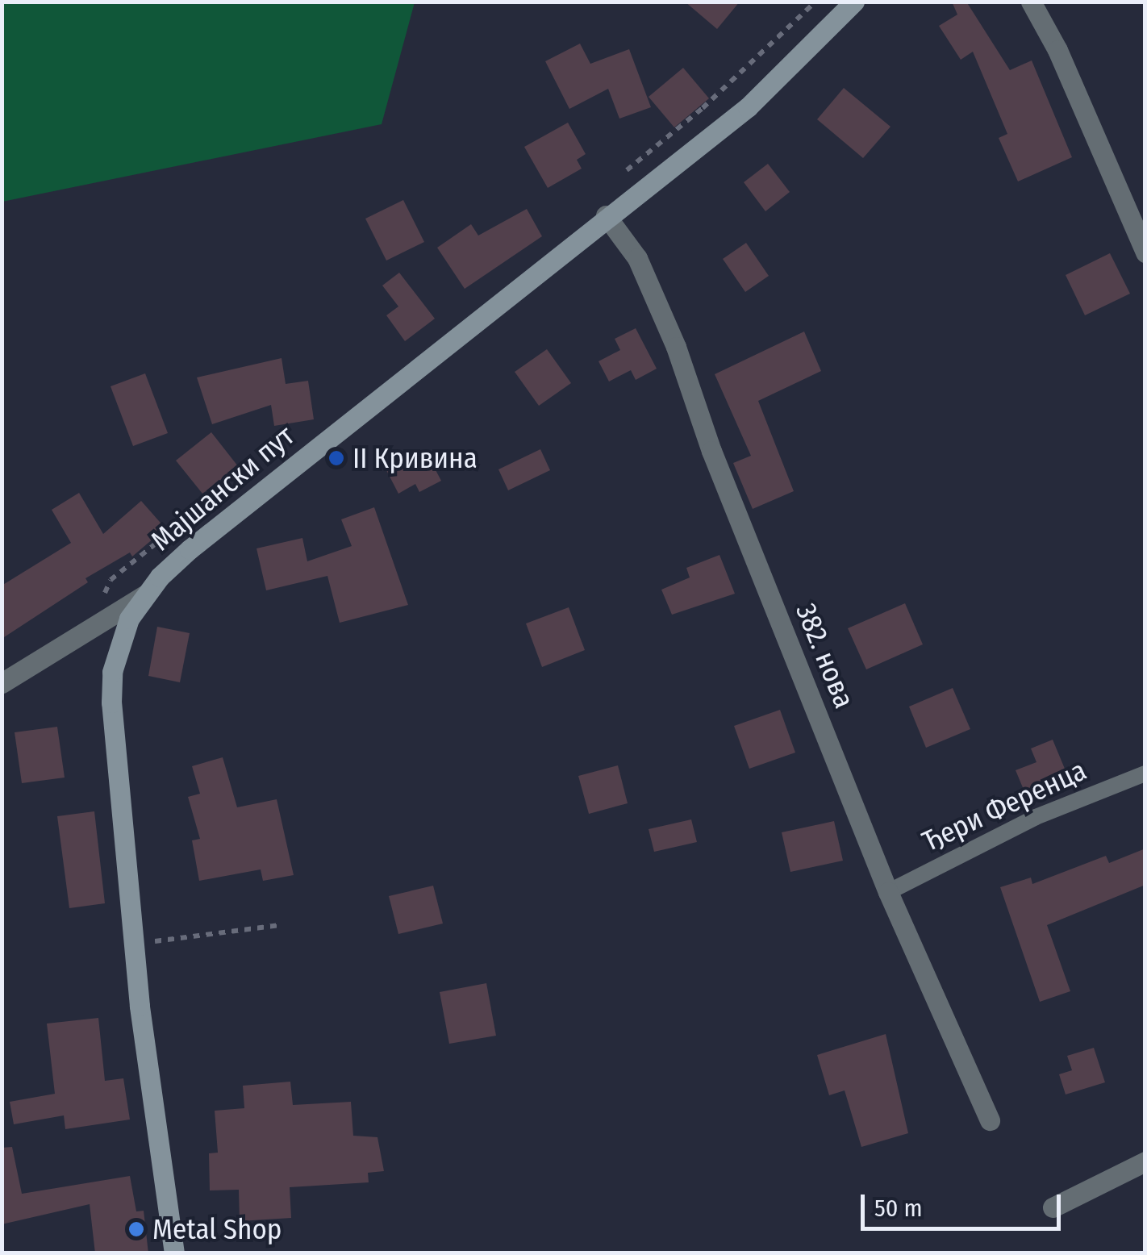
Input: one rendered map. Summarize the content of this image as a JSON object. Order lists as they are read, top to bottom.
{
  "streets": {
    "street": ["Мајшански пут", "382. нова"],
    "lane": ["Ђери Ференца"]
  },
  "crossings": [
    ["Мајшански пут", "382. нова"],
    ["382. нова", "Ђери Ференца"]
  ],
  "places": ["II Кривина", "Metal Shop"],
  "scale_bar": "50 m"
}
